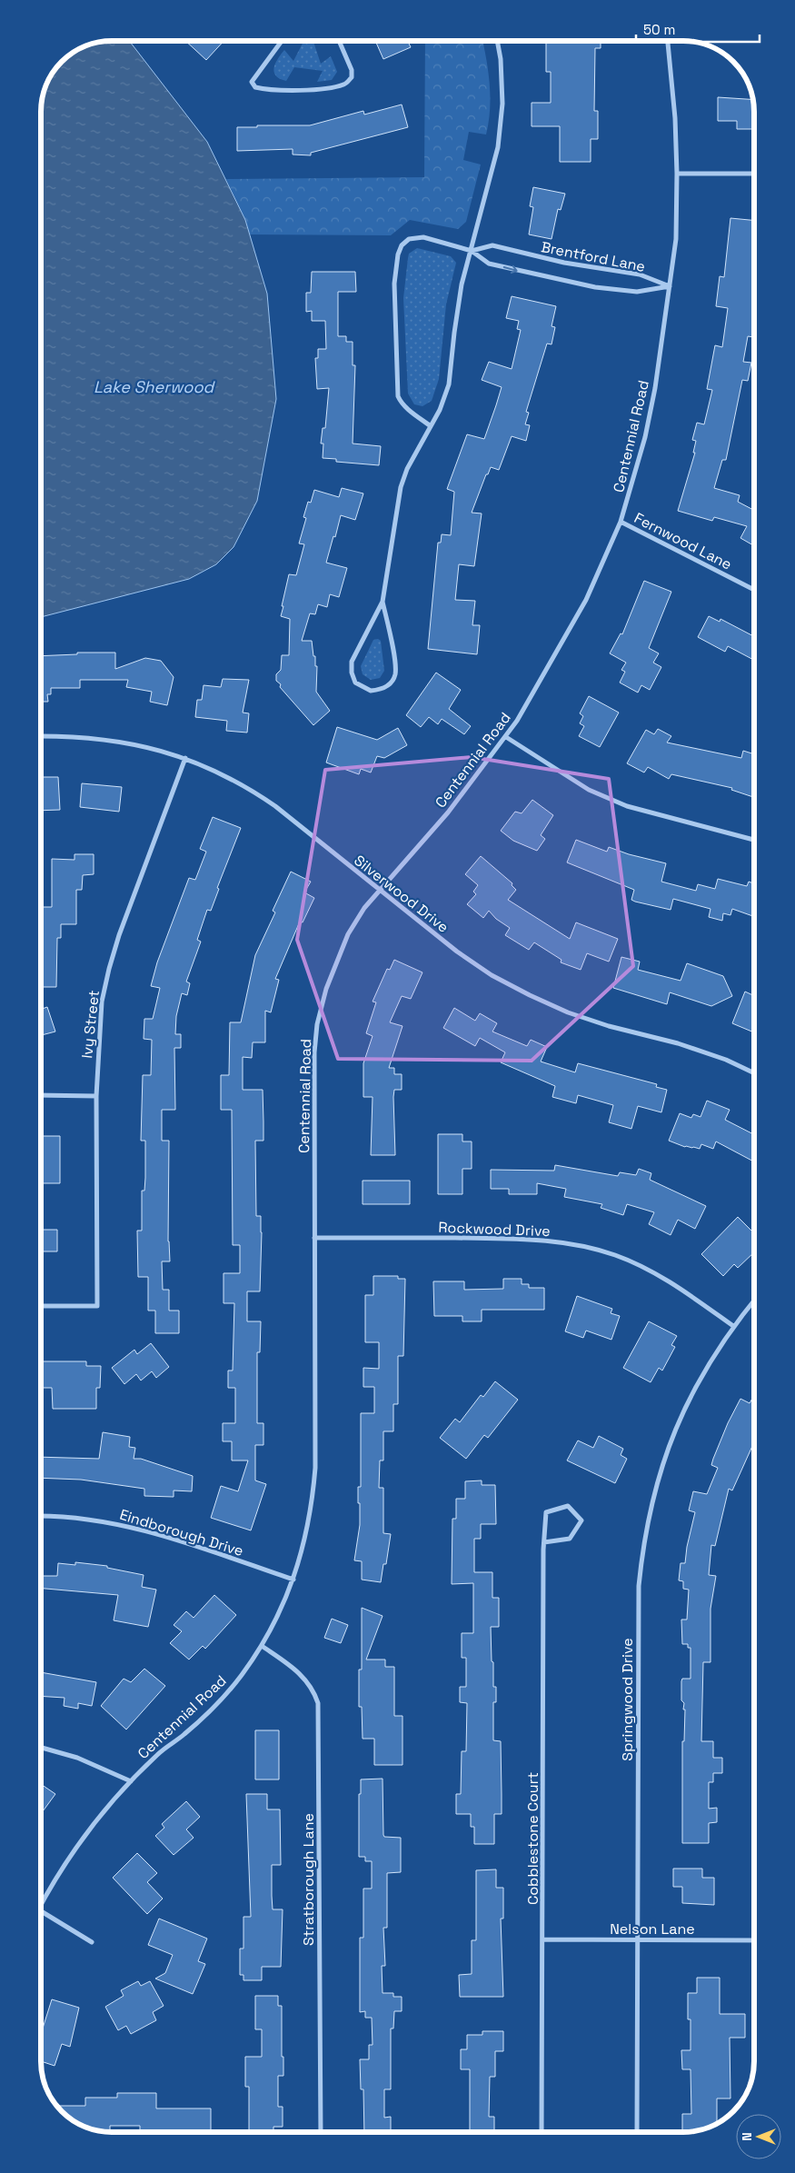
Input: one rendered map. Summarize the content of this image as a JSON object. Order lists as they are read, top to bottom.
{
  "streets": {
    "street": [
      "Brentford Lane",
      "Centennial Road",
      "Fernwood Lane",
      "Silverwood Drive",
      "Ivy Street",
      "Rockwood Drive",
      "Eindborough Drive",
      "Springwood Drive",
      "Cobblestone Court",
      "Stratborough Lane",
      "Nelson Lane"
    ]
  },
  "crossings": [
    ["Brentford Lane", "Centennial Road"],
    ["Centennial Road", "Fernwood Lane"],
    ["Centennial Road", "Silverwood Drive"],
    ["Centennial Road", "Rockwood Drive"],
    ["Centennial Road", "Eindborough Drive"],
    ["Centennial Road", "Stratborough Lane"],
    ["Silverwood Drive", "Ivy Street"],
    ["Rockwood Drive", "Springwood Drive"],
    ["Springwood Drive", "Nelson Lane"],
    ["Cobblestone Court", "Nelson Lane"]
  ],
  "water": ["Lake Sherwood"],
  "scale_bar": "50 m",
  "north": "left"
}
